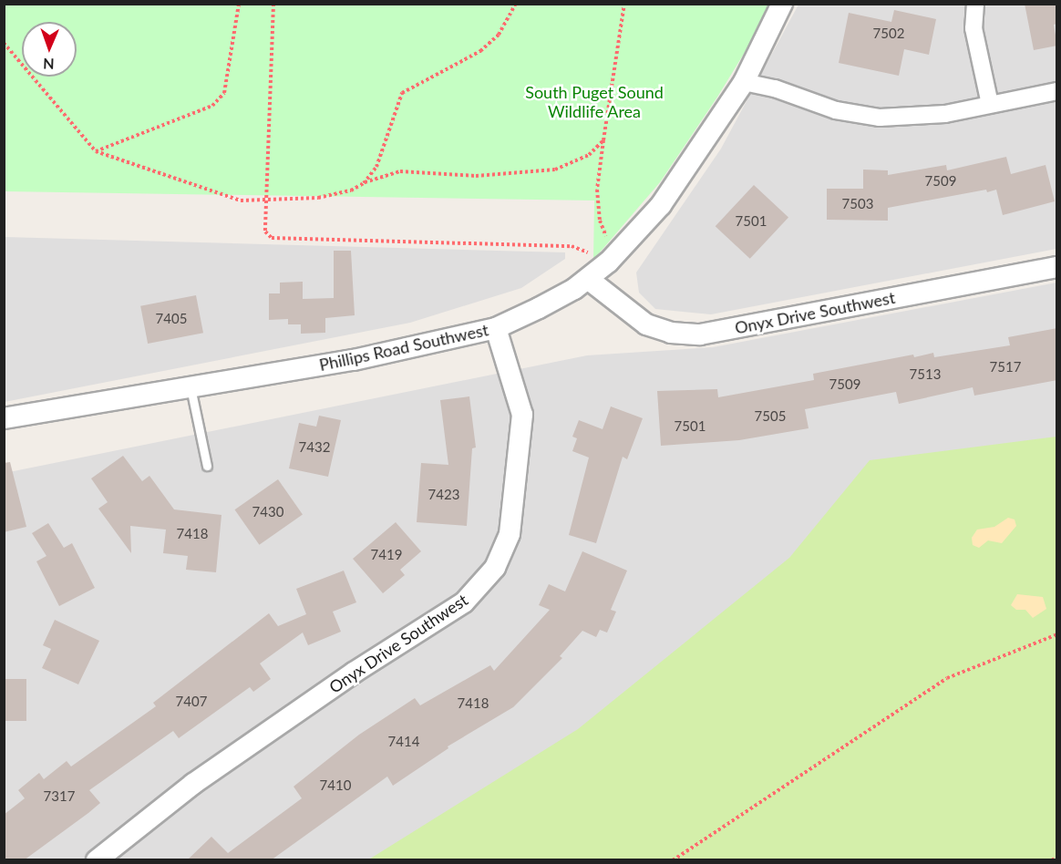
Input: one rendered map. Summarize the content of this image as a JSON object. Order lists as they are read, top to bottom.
{
  "streets": {
    "street": ["Onyx Drive Southwest", "Phillips Road Southwest"]
  },
  "crossings": [
    ["Onyx Drive Southwest", "Phillips Road Southwest"]
  ],
  "parks": ["South Puget Sound Wildlife Area"],
  "house_numbers": [
    "7502",
    "7509",
    "7503",
    "7501",
    "7405",
    "7517",
    "7513",
    "7509",
    "7505",
    "7501",
    "7432",
    "7423",
    "7430",
    "7418",
    "7419",
    "7407",
    "7418",
    "7414",
    "7410",
    "7317"
  ],
  "north": "bottom"
}
